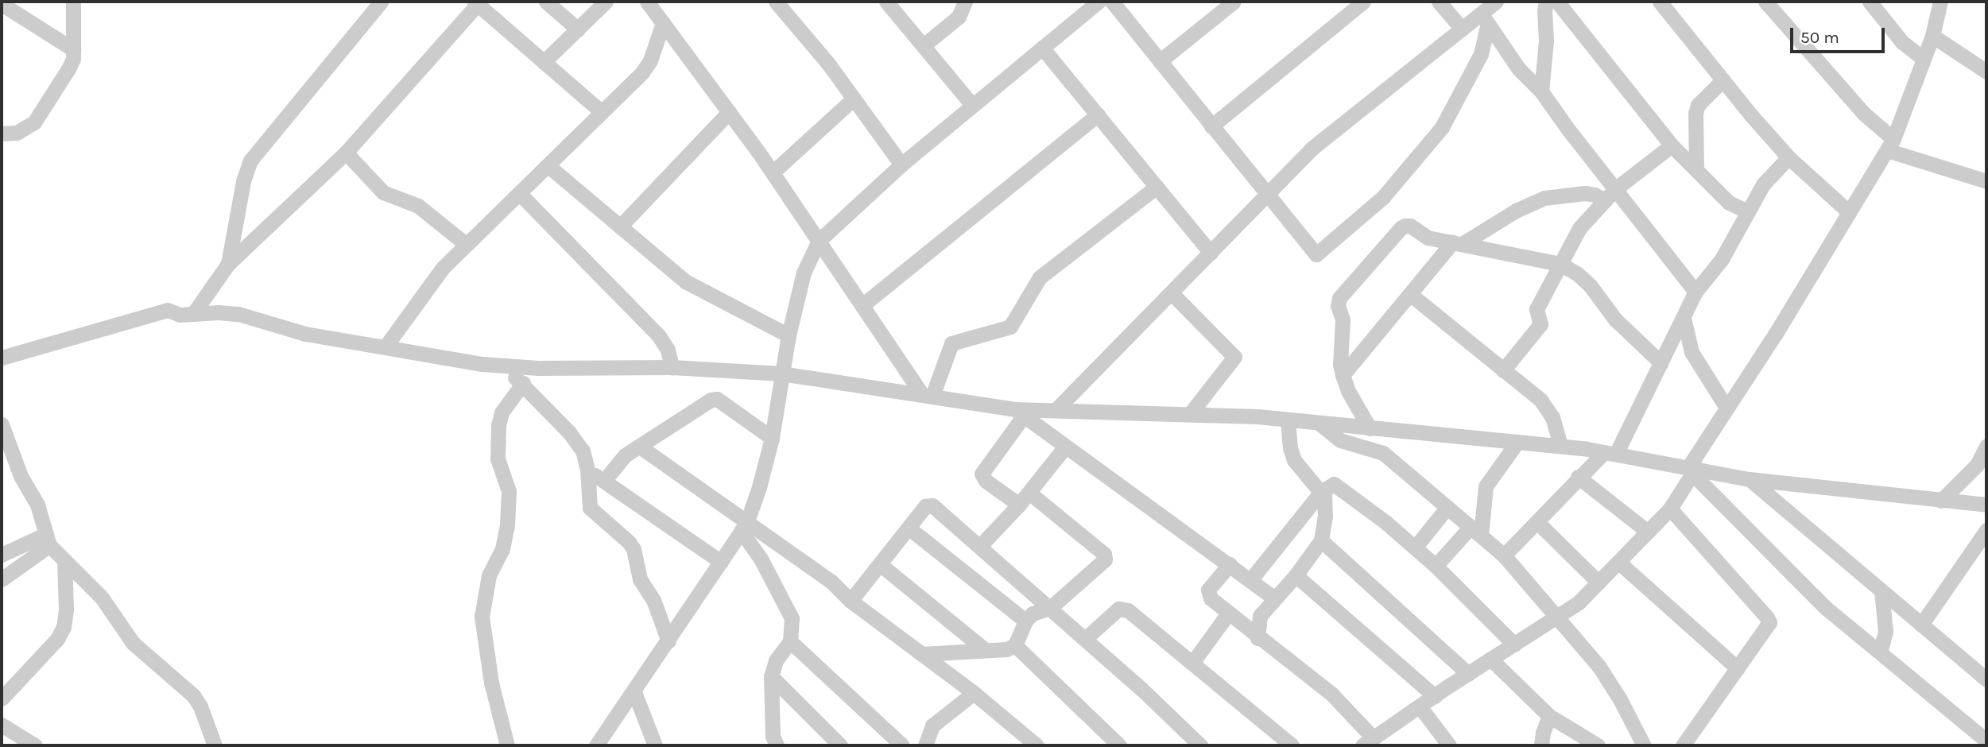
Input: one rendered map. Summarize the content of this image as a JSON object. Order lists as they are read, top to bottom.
{
  "scale_bar": "50 m"
}
